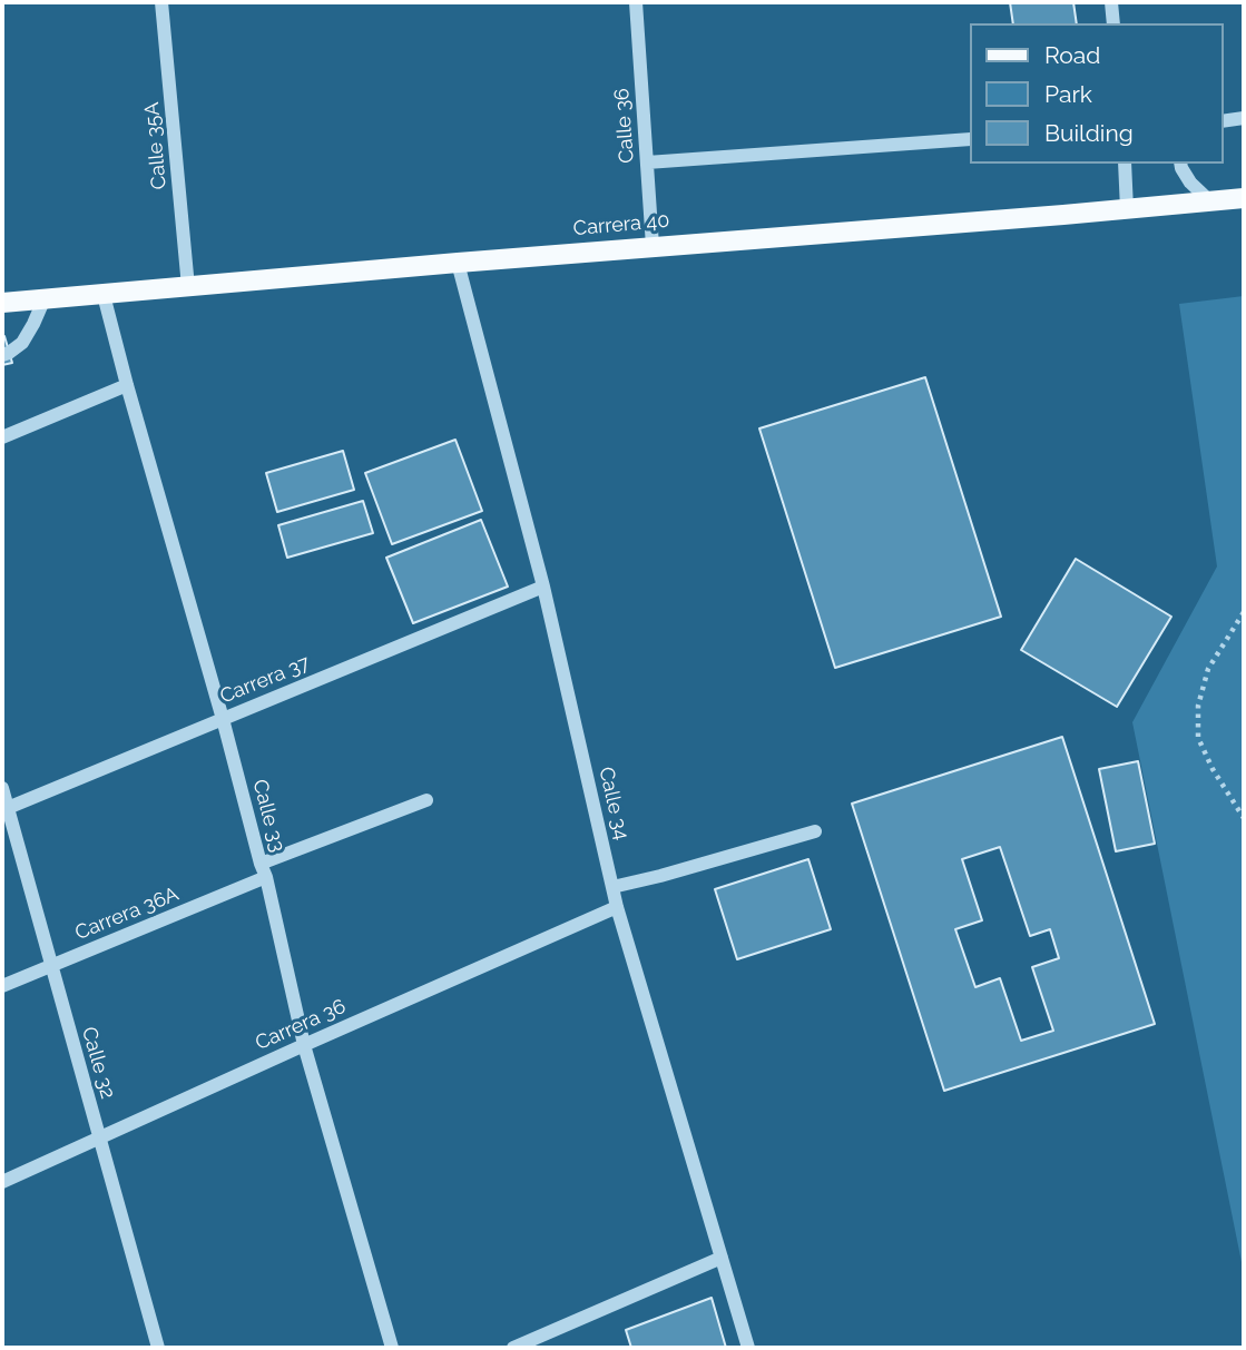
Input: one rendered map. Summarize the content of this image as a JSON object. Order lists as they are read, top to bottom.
{
  "streets": {
    "main road": ["Carrera 40"],
    "street": [
      "Calle 36",
      "Calle 35A",
      "Carrera 37",
      "Calle 34",
      "Calle 33",
      "Carrera 36A",
      "Carrera 36",
      "Calle 32"
    ]
  },
  "crossings": [
    ["Calle 36", "Carrera 40"],
    ["Calle 35A", "Carrera 40"],
    ["Carrera 40", "Calle 34"],
    ["Carrera 40", "Calle 33"],
    ["Carrera 37", "Calle 34"],
    ["Carrera 37", "Calle 33"],
    ["Carrera 37", "Calle 32"],
    ["Calle 34", "Carrera 36"],
    ["Calle 33", "Carrera 36A"],
    ["Calle 33", "Carrera 36"],
    ["Carrera 36A", "Calle 32"],
    ["Carrera 36", "Calle 32"]
  ],
  "legend": ["Road", "Park", "Building"]
}
